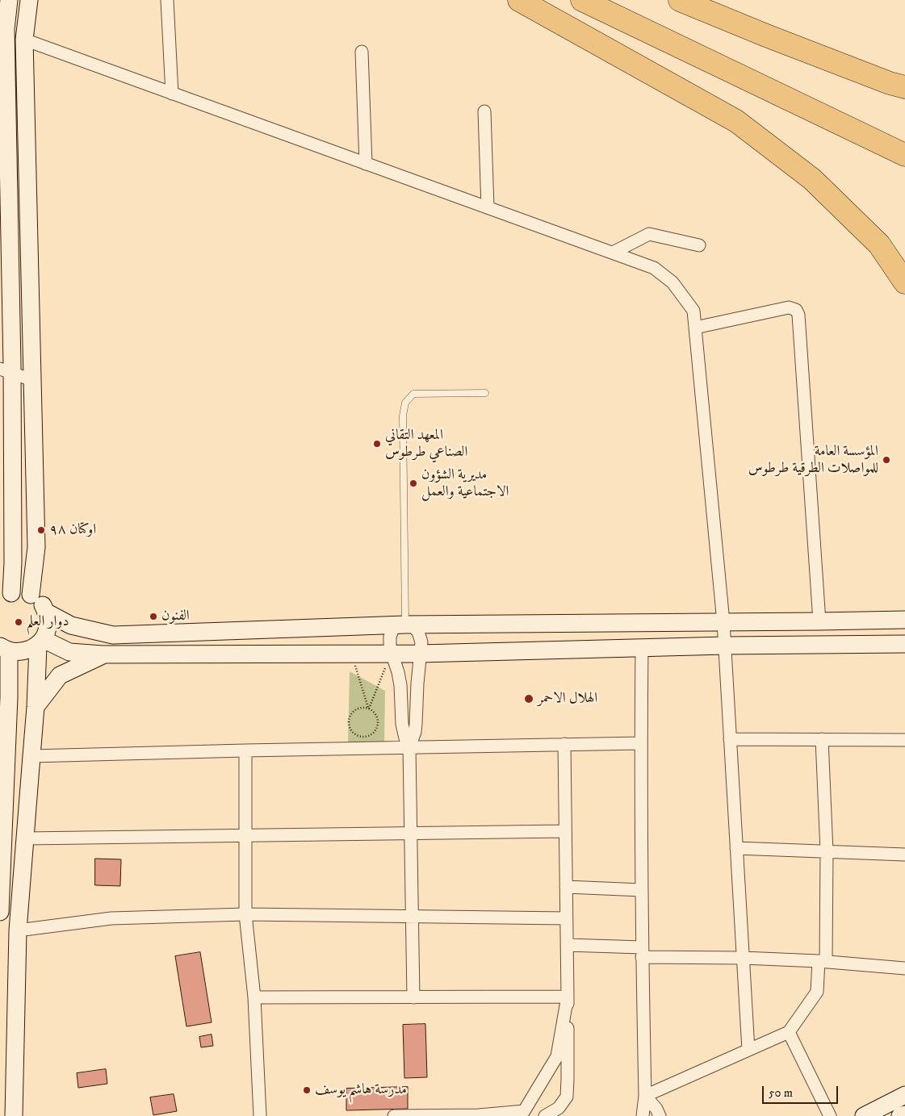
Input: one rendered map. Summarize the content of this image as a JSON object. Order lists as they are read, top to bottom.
{
  "places": [
    "المعهد التقاني الصناعي طرطوس",
    "المؤسسة العامة للمواصلات الطرقية طرطوس",
    "مديرية الشؤون الاجتماعية والعمل",
    "اوكتان ٩٨",
    "الفنون",
    "دوار العلم",
    "الهلال الاحمر",
    "مدرسة هاشم يوسف"
  ],
  "scale_bar": "50 m"
}
